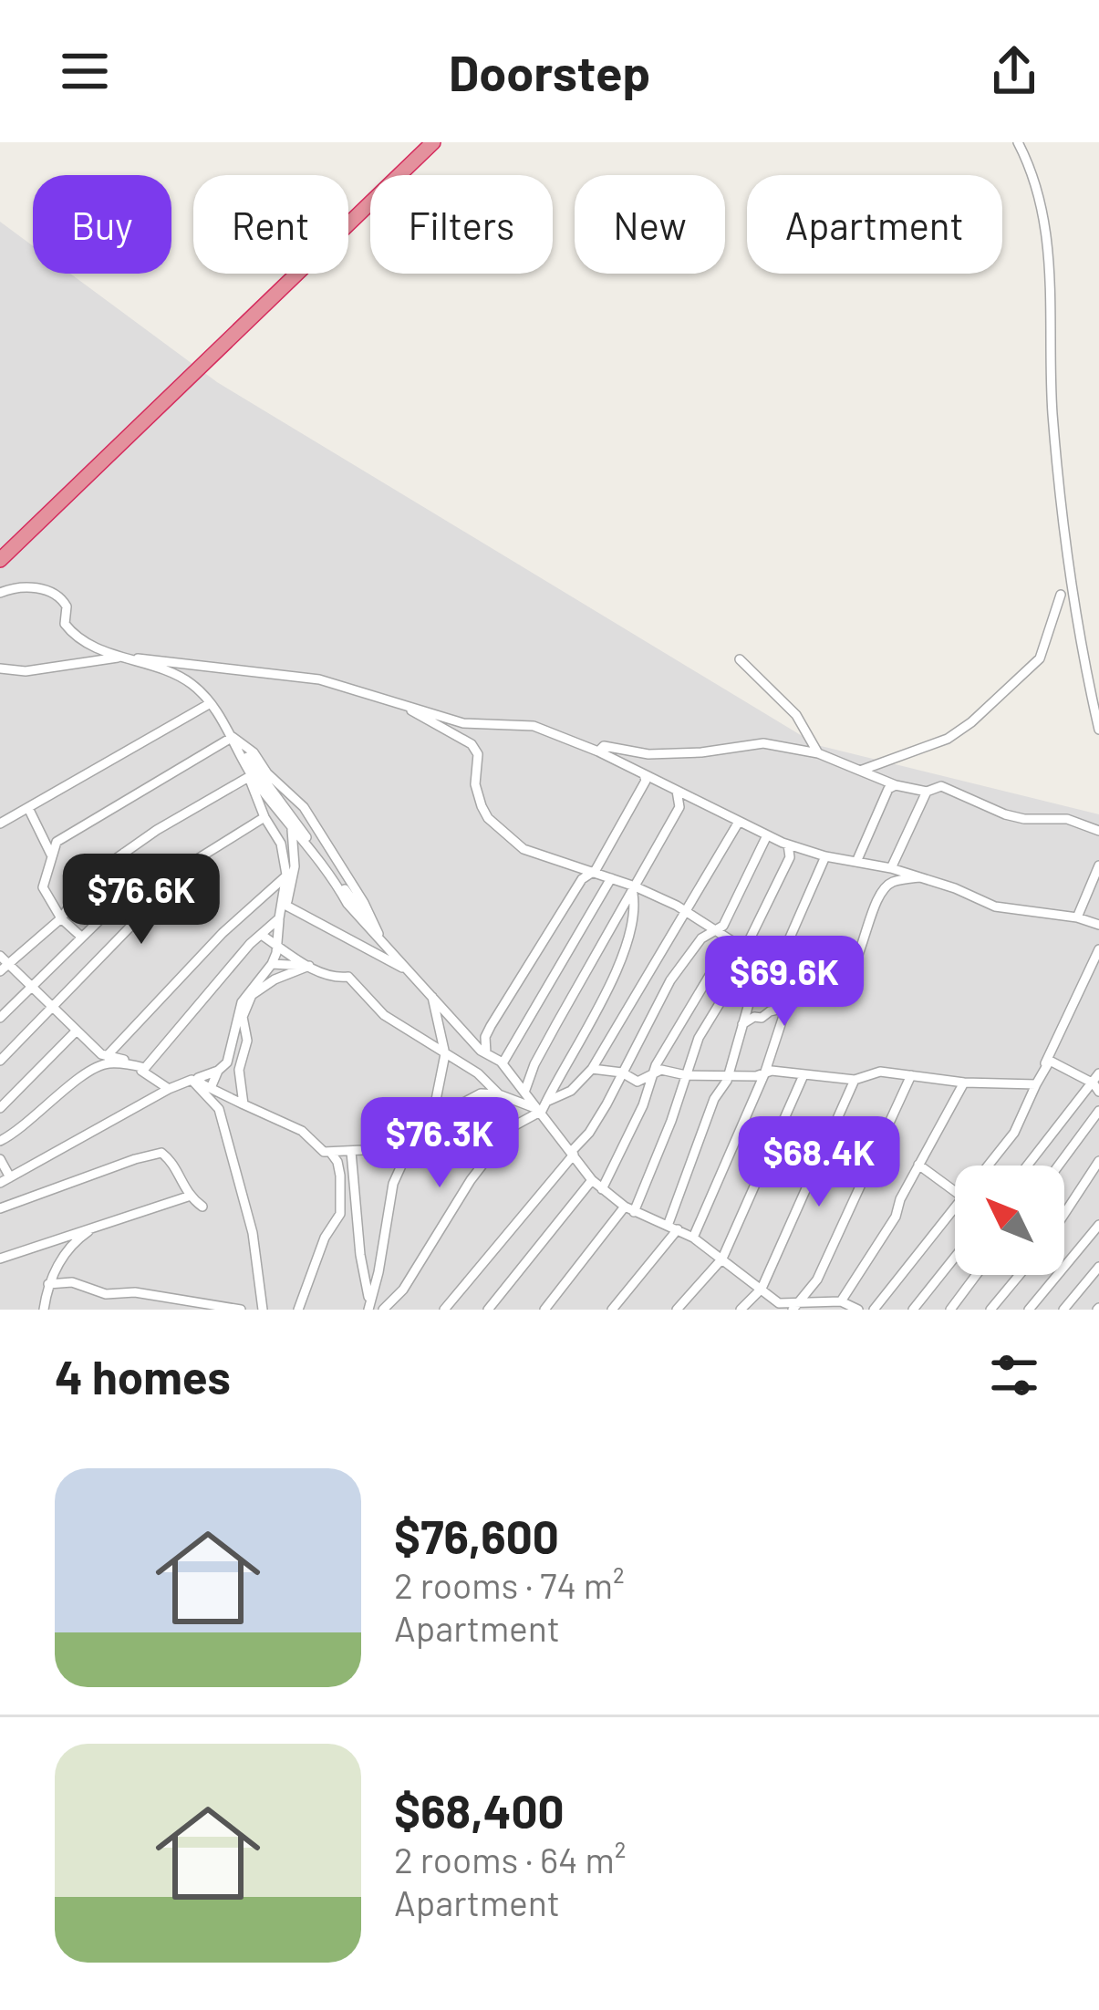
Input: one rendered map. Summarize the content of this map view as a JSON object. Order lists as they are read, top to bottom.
{
  "north": "top left",
  "page": {
    "header": "Doorstep",
    "chip": [
      "Buy",
      "Rent",
      "Filters",
      "New",
      "Apartment"
    ],
    "price": [
      "$76.6K",
      "$69.6K",
      "$76.3K",
      "$68.4K"
    ],
    "heading": "4 homes",
    "list": [
      {
        "name": "$76,600",
        "note": "2 rooms · 74 m² · Apartment"
      },
      {
        "name": "$68,400",
        "note": "2 rooms · 64 m² · Apartment"
      }
    ]
  }
}
